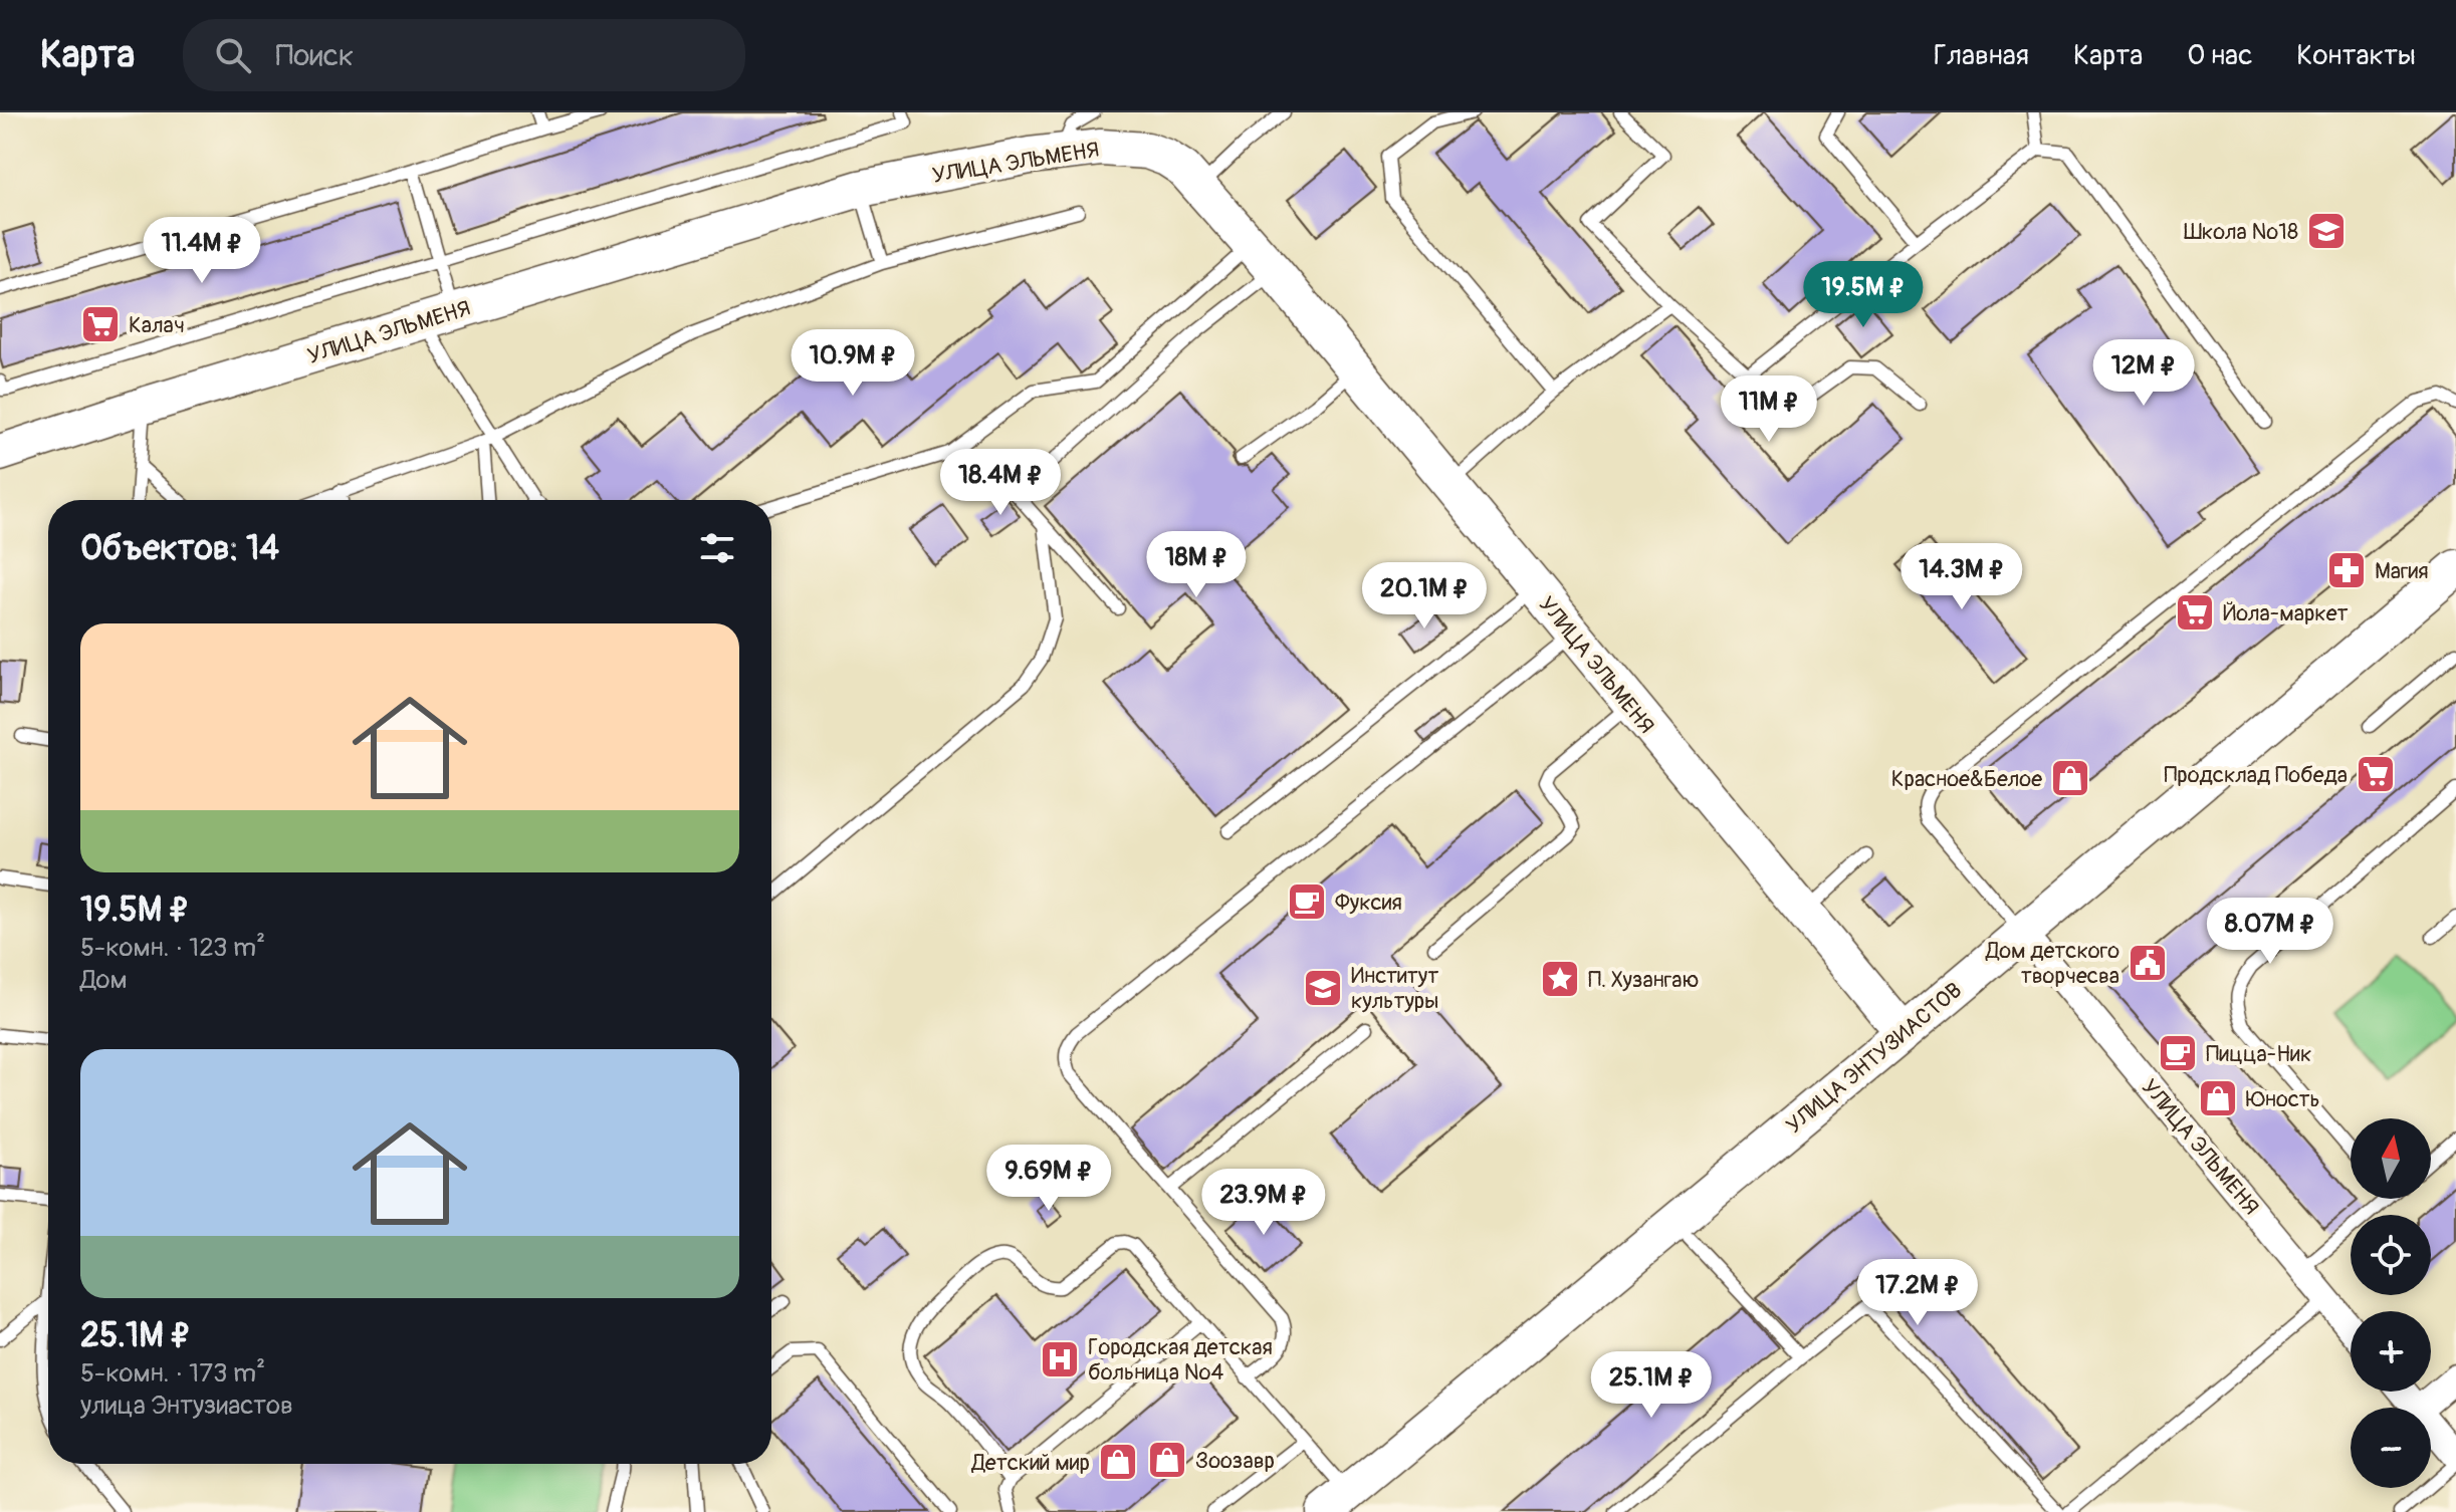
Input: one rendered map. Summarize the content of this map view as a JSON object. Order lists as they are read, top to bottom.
{
  "streets": {
    "main road": ["УЛИЦА ЭЛЬМЕНЯ", "УЛИЦА ЭНТУЗИАСТОВ"]
  },
  "crossings": [
    ["УЛИЦА ЭЛЬМЕНЯ", "УЛИЦА ЭНТУЗИАСТОВ"]
  ],
  "places": {
    "school or university": ["Школа №18", "Институт культуры"],
    "supermarket": ["Калач", "Йола-маркет", "Продсклад Победа"],
    "pharmacy": ["Магия"],
    "shop": [
      "Красное&Белое",
      "Юность",
      "Зоозавр",
      "Детский мир"
    ],
    "cafe": ["Фуксия", "Пицца-Ник"],
    "public building": ["Дом детского творчесва"],
    "place": ["П. Хузангаю"],
    "hospital": ["Городская детская больница №4"]
  },
  "north": "top",
  "page": {
    "header": "Карта",
    "search": "Поиск",
    "nav": [
      "Главная",
      "Карта",
      "О нас",
      "Контакты"
    ],
    "price": [
      "11.4M ₽",
      "19.5M ₽",
      "10.9M ₽",
      "12M ₽",
      "11M ₽",
      "18.4M ₽",
      "18M ₽",
      "14.3M ₽",
      "20.1M ₽",
      "8.07M ₽",
      "9.69M ₽",
      "23.9M ₽",
      "17.2M ₽",
      "25.1M ₽"
    ],
    "heading": "Объектов: 14",
    "list": [
      {
        "name": "19.5M ₽",
        "note": "5-комн. · 123 m² · Дом"
      },
      {
        "name": "25.1M ₽",
        "note": "5-комн. · 173 m² · улица Энтузиастов"
      }
    ],
    "map_buttons": ["+", "−"]
  }
}
